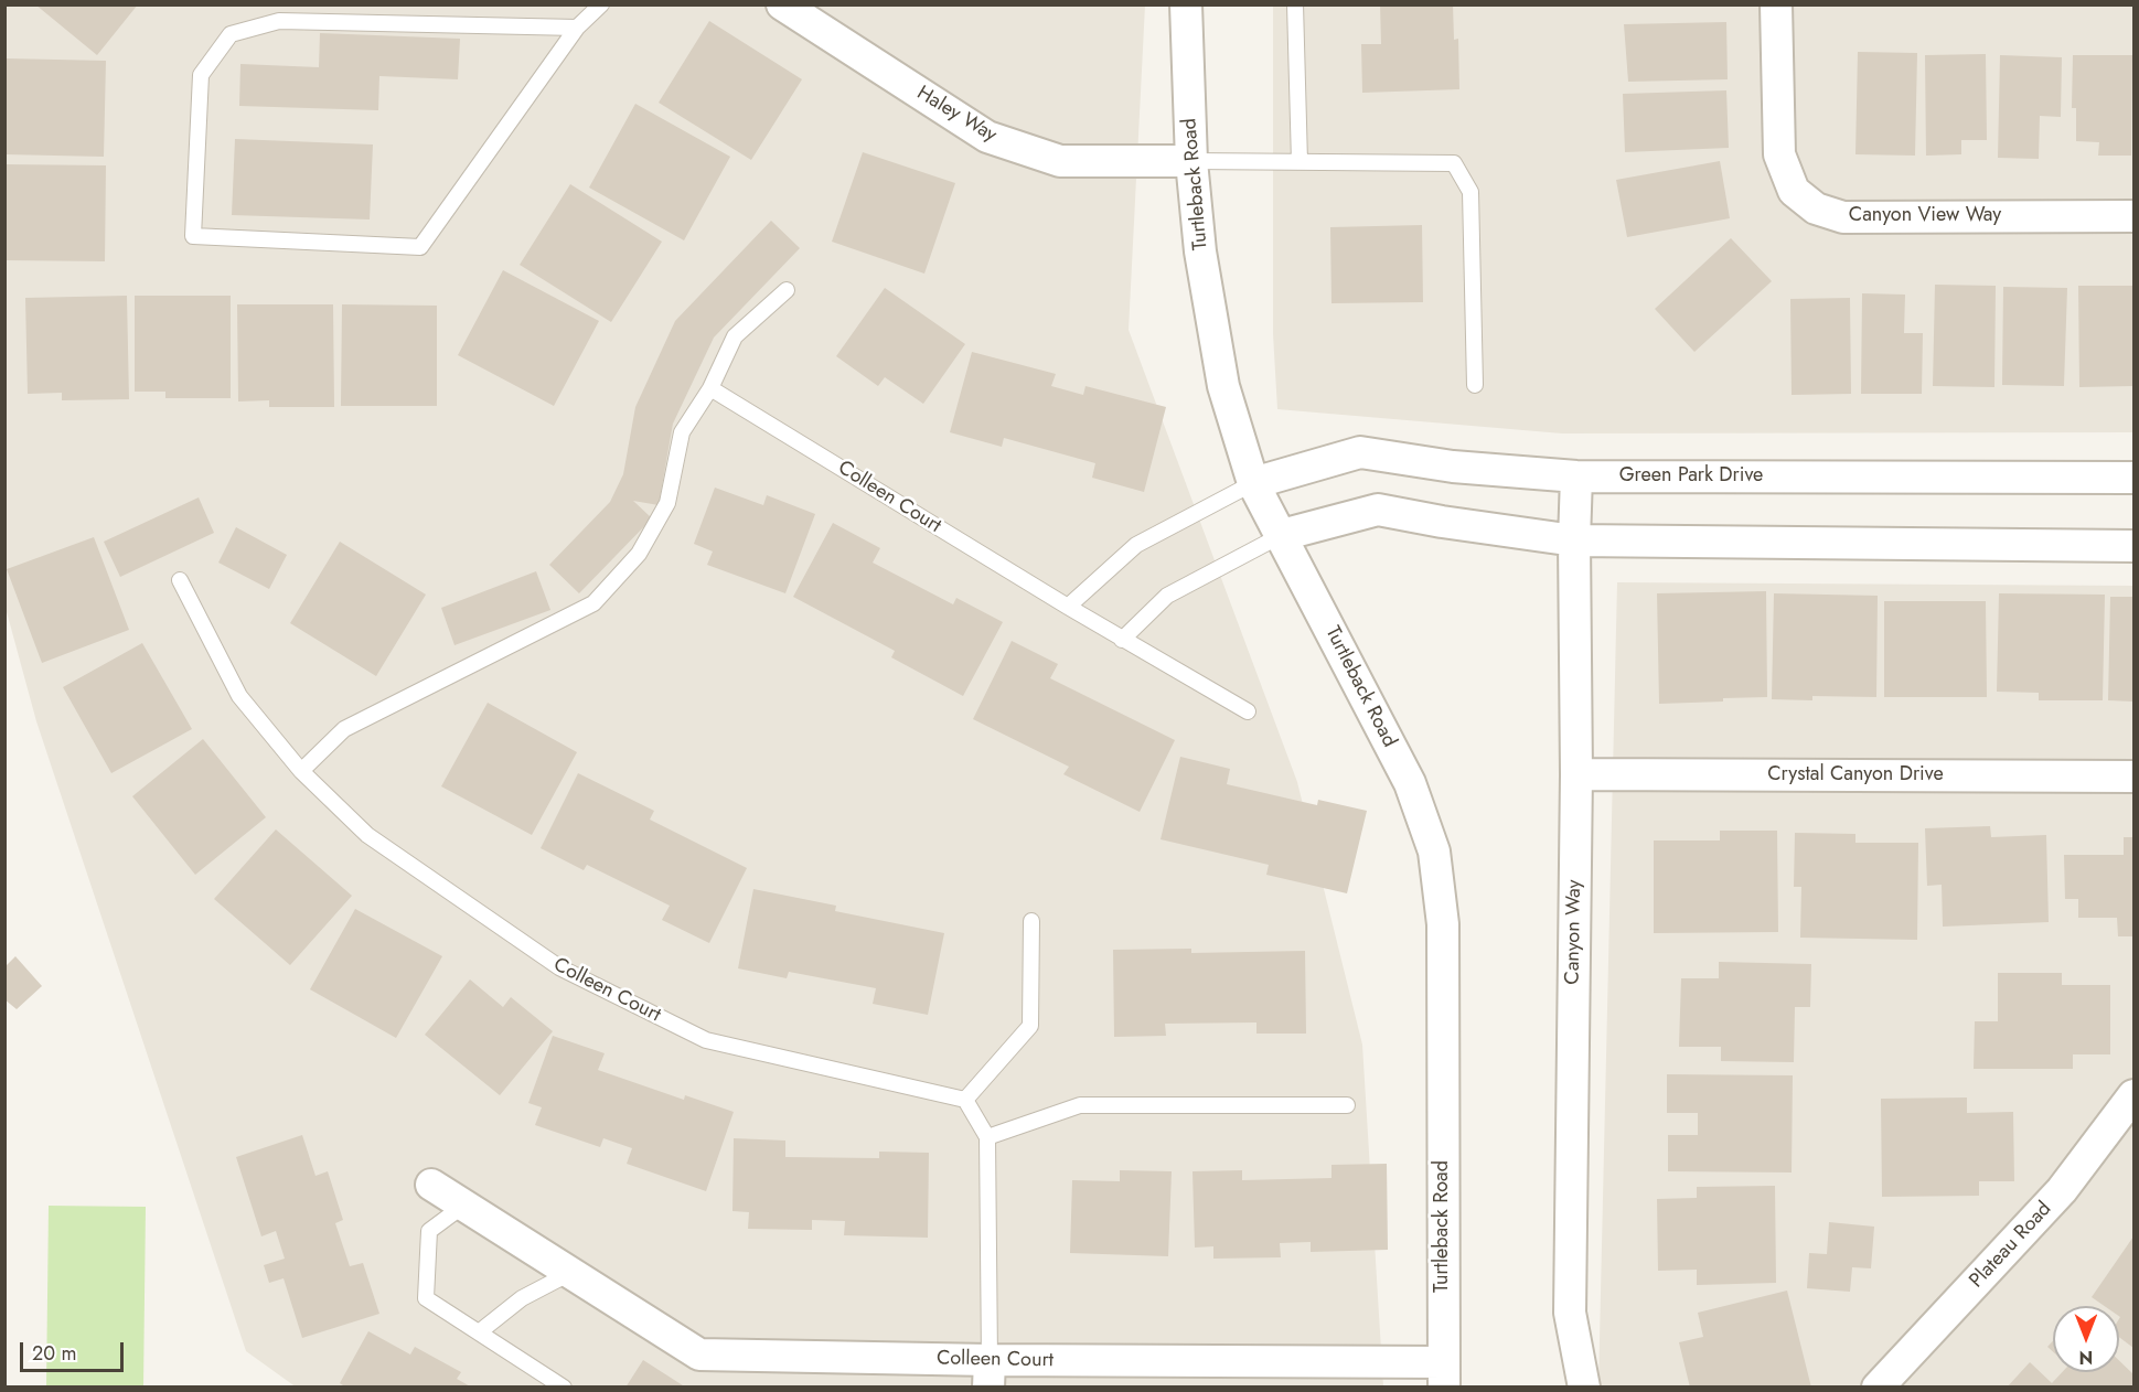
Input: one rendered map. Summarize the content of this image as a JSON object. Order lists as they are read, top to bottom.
{
  "streets": {
    "street": [
      "Haley Way",
      "Turtleback Road",
      "Canyon View Way",
      "Green Park Drive",
      "Colleen Court",
      "Crystal Canyon Drive",
      "Canyon Way",
      "Plateau Road"
    ]
  },
  "crossings": [
    ["Haley Way", "Turtleback Road"],
    ["Turtleback Road", "Green Park Drive"],
    ["Turtleback Road", "Colleen Court"],
    ["Green Park Drive", "Canyon Way"],
    ["Crystal Canyon Drive", "Canyon Way"]
  ],
  "scale_bar": "20 m",
  "north": "bottom"
}
